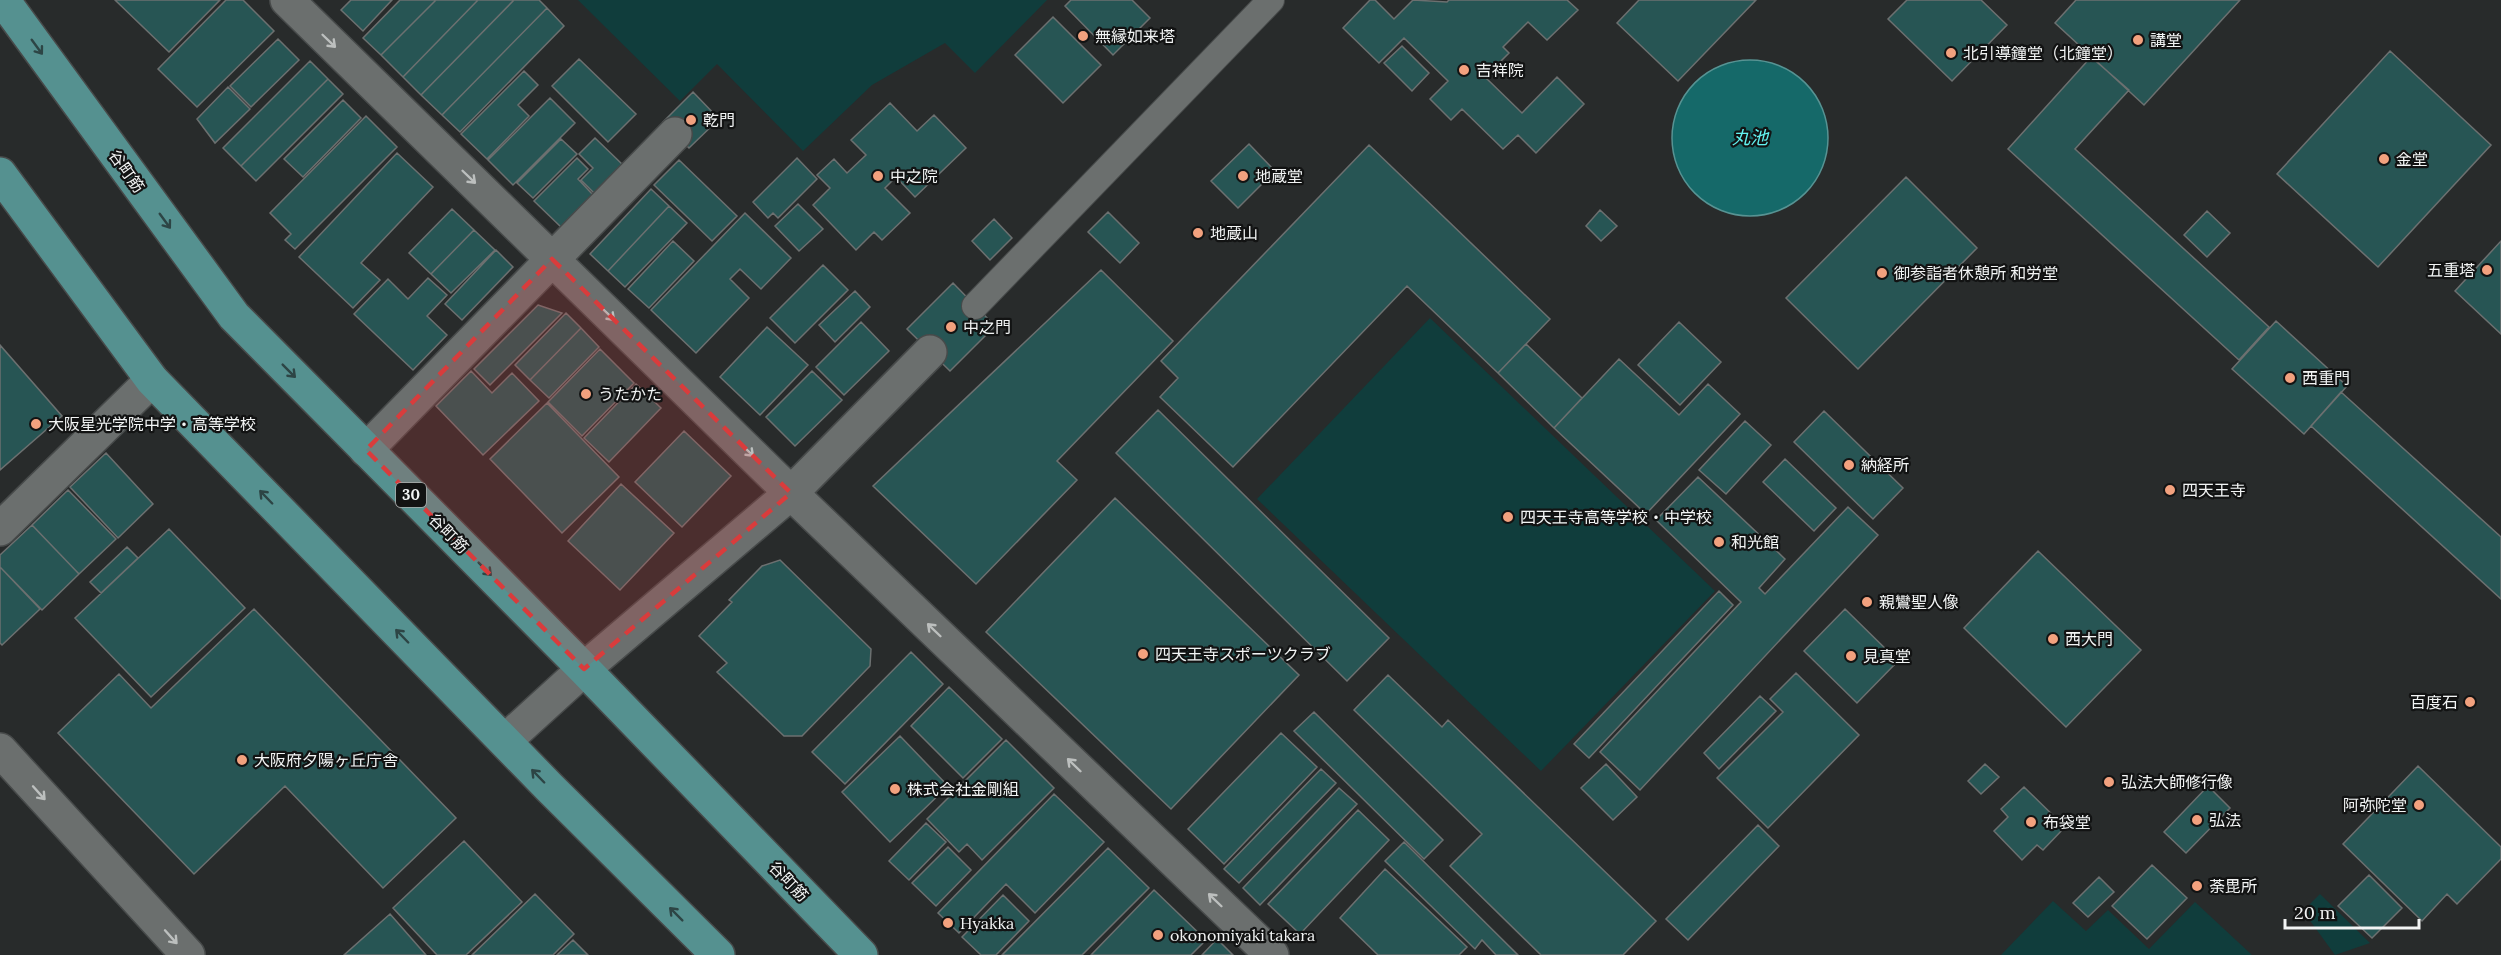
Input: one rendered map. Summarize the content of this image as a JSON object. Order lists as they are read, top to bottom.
{
  "streets": {
    "main road": ["谷町筋", "30"]
  },
  "water": ["丸池"],
  "places": [
    "無縁如来塔",
    "講堂",
    "北引導鐘堂（北鐘堂）",
    "吉祥院",
    "乾門",
    "金堂",
    "中之院",
    "地蔵堂",
    "地蔵山",
    "五重塔",
    "御参詣者休憩所 和労堂",
    "中之門",
    "西重門",
    "うたかた",
    "大阪星光学院中学・高等学校",
    "納経所",
    "四天王寺",
    "四天王寺高等学校・中学校",
    "和光館",
    "親鸞聖人像",
    "西大門",
    "四天王寺スポーツクラブ",
    "見真堂",
    "百度石",
    "大阪府夕陽ヶ丘庁舎",
    "弘法大師修行像",
    "株式会社金剛組",
    "阿弥陀堂",
    "弘法",
    "布袋堂",
    "荼毘所",
    "Hyakka",
    "okonomiyaki takara"
  ],
  "scale_bar": "20 m"
}
